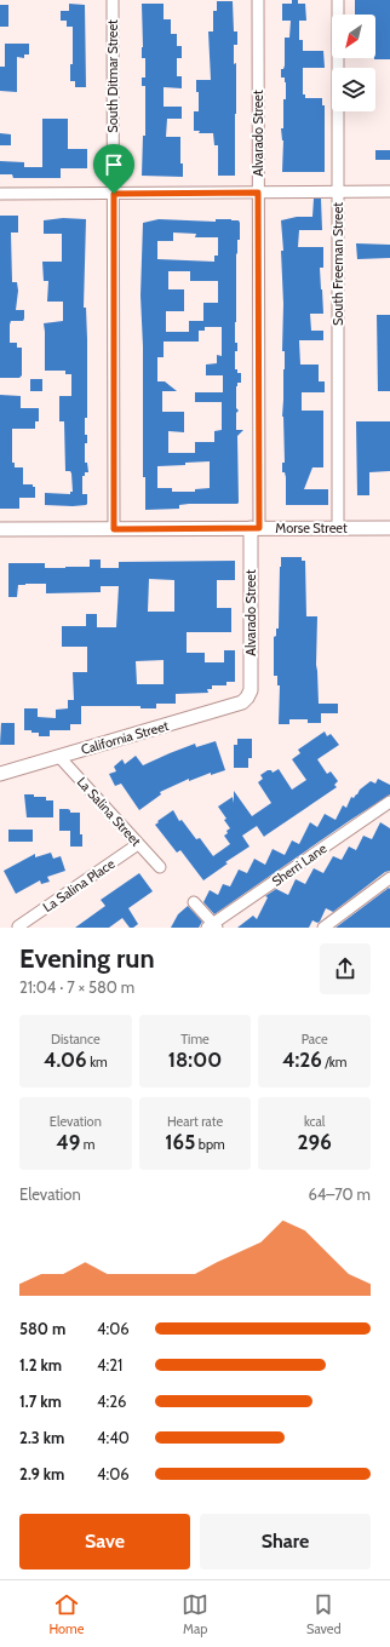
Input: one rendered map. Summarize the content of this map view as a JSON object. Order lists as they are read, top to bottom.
{
  "streets": {
    "street": [
      "South Ditmar Street",
      "Alvarado Street",
      "South Freeman Street",
      "Morse Street",
      "California Street",
      "La Salina Street",
      "Sherri Lane",
      "La Salina Place"
    ]
  },
  "crossings": [
    ["South Ditmar Street", "Morse Street"],
    ["Alvarado Street", "Morse Street"],
    ["Alvarado Street", "California Street"],
    ["South Freeman Street", "Morse Street"],
    ["California Street", "La Salina Street"],
    ["La Salina Street", "La Salina Place"]
  ],
  "north": "bottom left",
  "page": {
    "heading": ["Evening run", "21:04 · 7 × 580 m"],
    "stats": [
      ["Distance", "4.06 km"],
      ["Time", "18:00"],
      ["Pace", "4:26 /km"],
      ["Elevation", "49 m"],
      ["Heart rate", "165 bpm"],
      ["kcal", "296"]
    ],
    "chart": ["Elevation", "64–70 m"],
    "list": [
      {
        "name": "580 m",
        "note": "4:06"
      },
      {
        "name": "1.2 km",
        "note": "4:21"
      },
      {
        "name": "1.7 km",
        "note": "4:26"
      },
      {
        "name": "2.3 km",
        "note": "4:40"
      },
      {
        "name": "2.9 km",
        "note": "4:06"
      }
    ],
    "buttons": ["Save", "Share"],
    "tabs": ["Home", "Map", "Saved"]
  }
}
